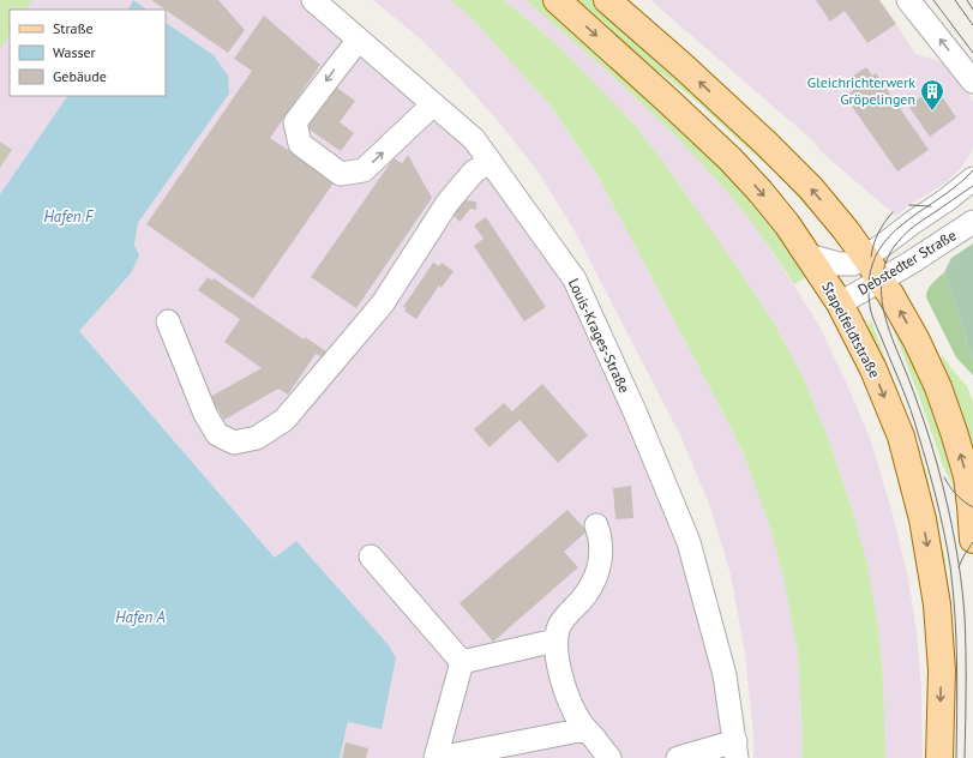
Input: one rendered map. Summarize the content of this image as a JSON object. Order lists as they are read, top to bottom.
{
  "streets": {
    "main road": ["Stapelfeldtstraße"],
    "street": ["Debstedter Straße", "Louis-Krages-Straße"]
  },
  "crossings": [
    ["Debstedter Straße", "Stapelfeldtstraße"]
  ],
  "water": ["Hafen F", "Hafen A"],
  "places": {
    "building": ["Gleichrichterwerk Gröpelingen"]
  },
  "legend": ["Straße", "Wasser", "Gebäude"]
}
